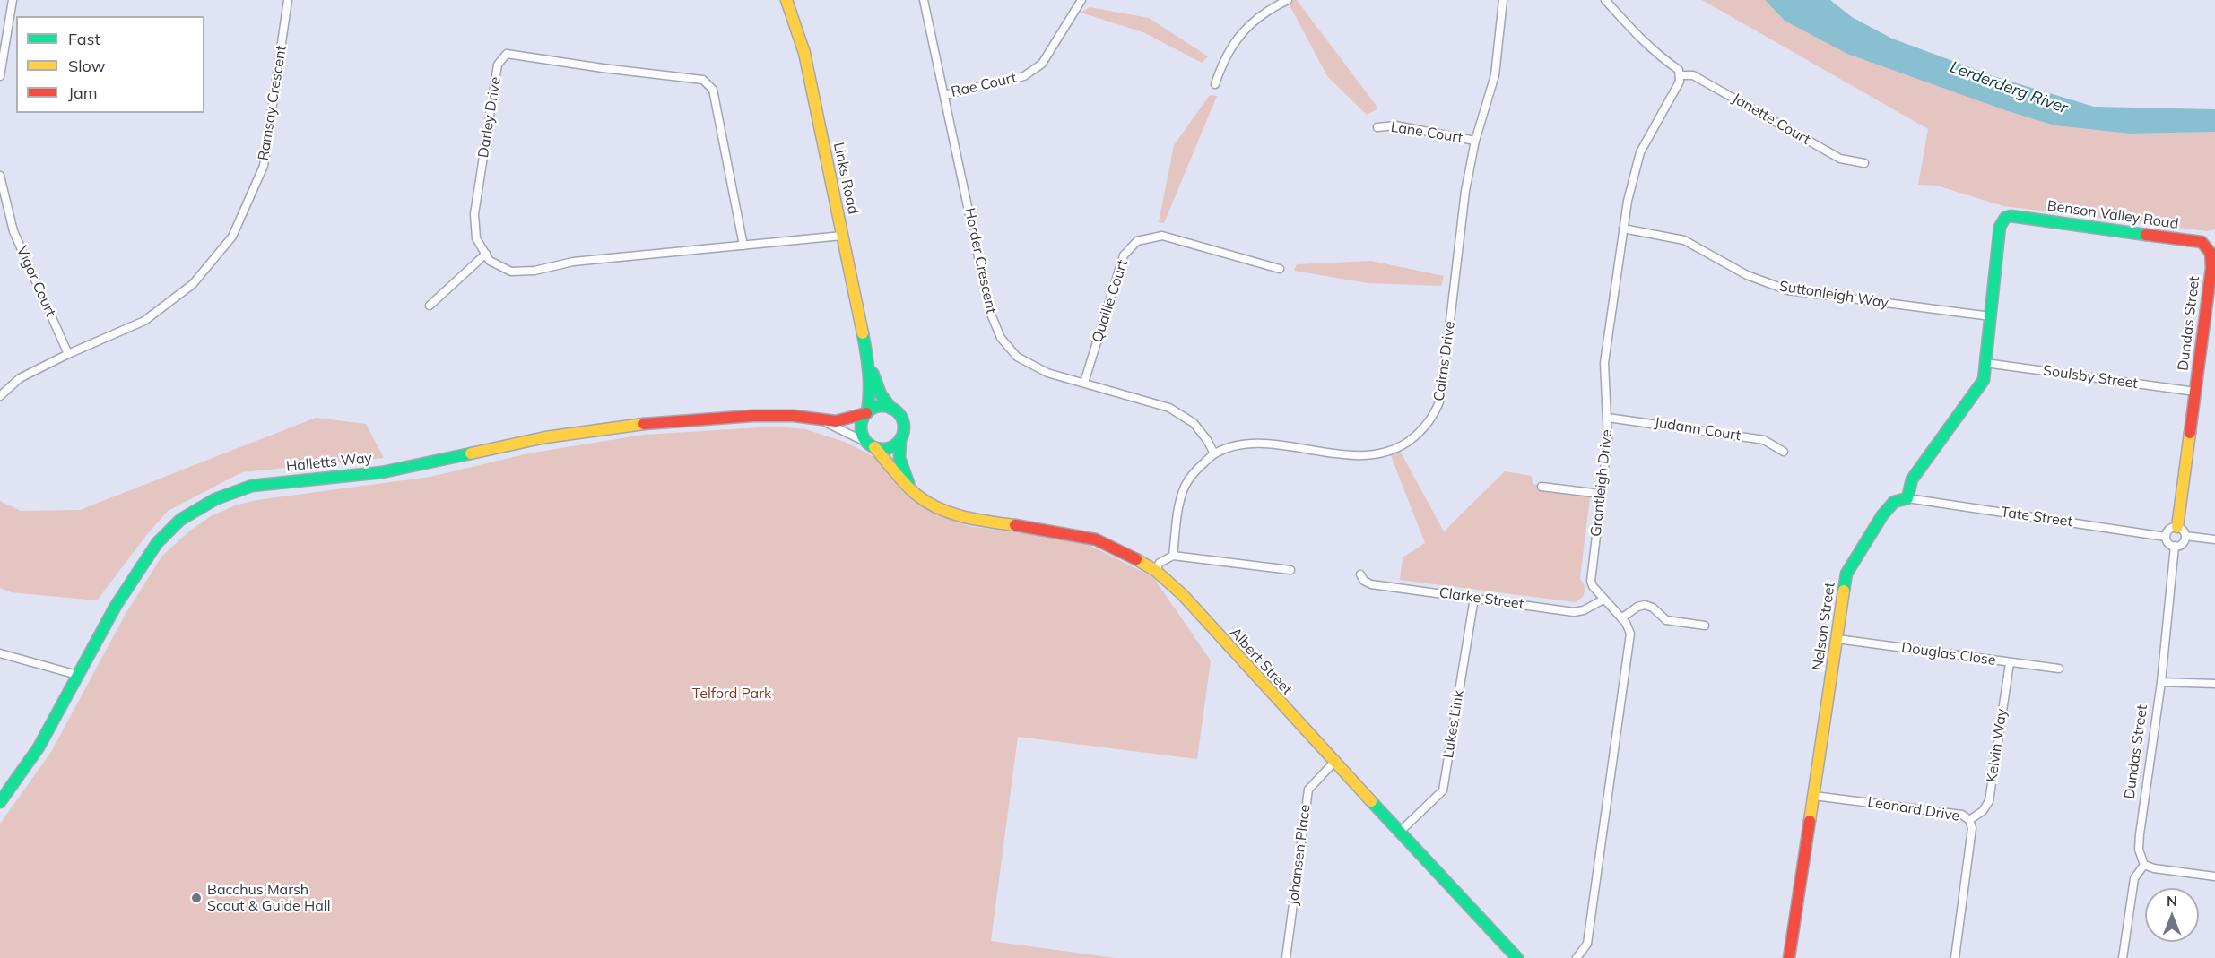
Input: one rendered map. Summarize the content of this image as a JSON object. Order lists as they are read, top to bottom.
{
  "streets": {
    "street": [
      "Rae Court",
      "Ramsay Crescent",
      "Darley Drive",
      "Janette Court",
      "Lane Court",
      "Links Road",
      "Benson Valley Road",
      "Horder Crescent",
      "Vigor Court",
      "Suttonleigh Way",
      "Quaille Court",
      "Dundas Street",
      "Cairns Drive",
      "Soulsby Street",
      "Judann Court",
      "Halletts Way",
      "Grantleigh Drive",
      "Tate Street",
      "Clarke Street",
      "Nelson Street",
      "Douglas Close",
      "Albert Street",
      "Lukes Link",
      "Kelvin Way",
      "Leonard Drive",
      "Johansen Place"
    ]
  },
  "crossings": [
    ["Rae Court", "Horder Crescent"],
    ["Ramsay Crescent", "Vigor Court"],
    ["Darley Drive", "Links Road"],
    ["Janette Court", "Grantleigh Drive"],
    ["Lane Court", "Cairns Drive"],
    ["Links Road", "Halletts Way"],
    ["Links Road", "Albert Street"],
    ["Benson Valley Road", "Suttonleigh Way"],
    ["Benson Valley Road", "Dundas Street"],
    ["Horder Crescent", "Quaille Court"],
    ["Horder Crescent", "Cairns Drive"],
    ["Suttonleigh Way", "Grantleigh Drive"],
    ["Dundas Street", "Soulsby Street"],
    ["Dundas Street", "Tate Street"],
    ["Judann Court", "Grantleigh Drive"],
    ["Halletts Way", "Albert Street"],
    ["Grantleigh Drive", "Clarke Street"],
    ["Tate Street", "Nelson Street"],
    ["Clarke Street", "Lukes Link"],
    ["Nelson Street", "Douglas Close"],
    ["Nelson Street", "Leonard Drive"],
    ["Douglas Close", "Kelvin Way"],
    ["Albert Street", "Lukes Link"],
    ["Albert Street", "Johansen Place"],
    ["Kelvin Way", "Leonard Drive"]
  ],
  "water": ["Lerderderg River"],
  "parks": ["Telford Park"],
  "places": ["Bacchus Marsh Scout & Guide Hall"],
  "legend": ["Fast", "Slow", "Jam"],
  "north": "top"
}
